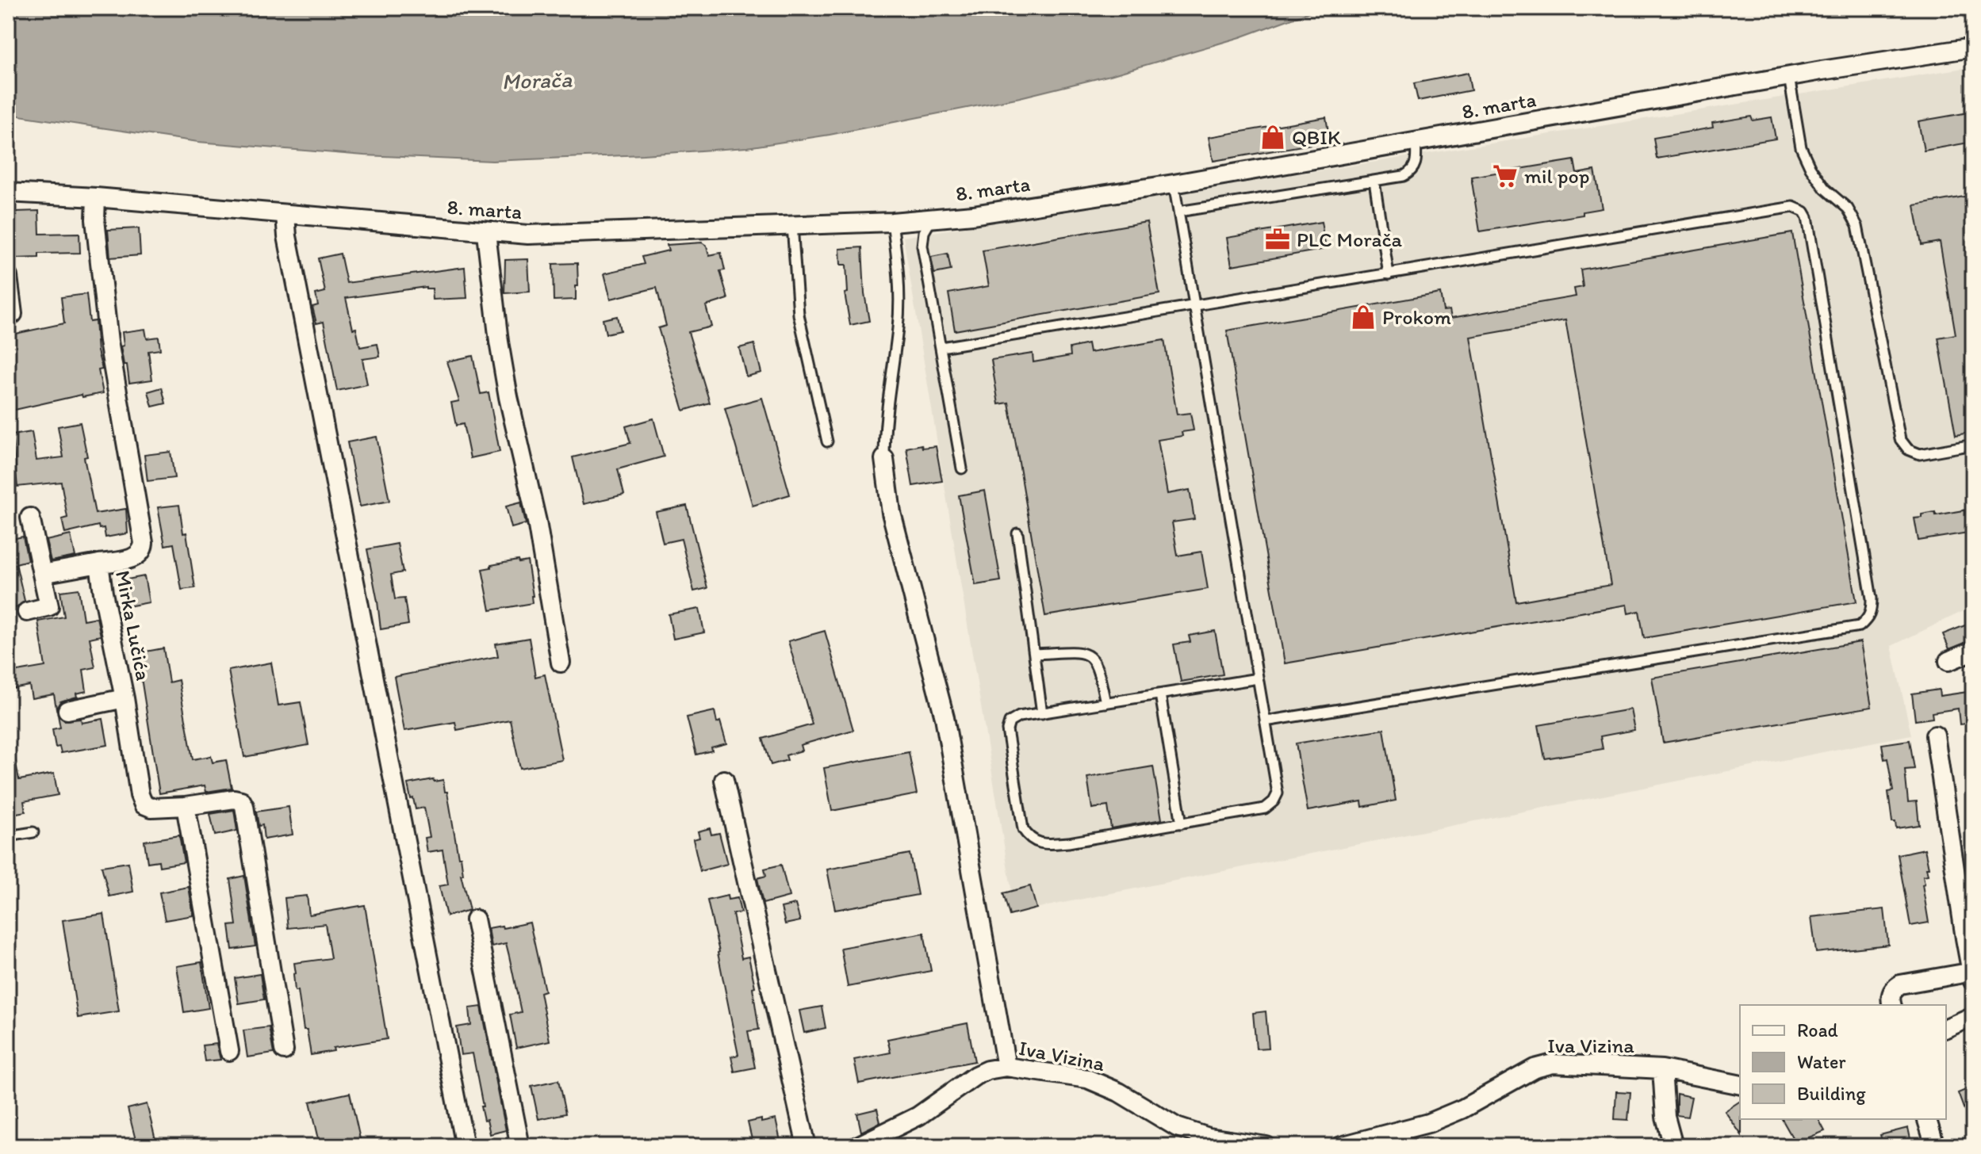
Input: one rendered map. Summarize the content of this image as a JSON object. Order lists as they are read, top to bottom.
{
  "streets": {
    "street": ["8. marta", "Mirka Lučića", "Iva Vizina"]
  },
  "crossings": [
    ["8. marta", "Mirka Lučića"]
  ],
  "water": ["Morača"],
  "places": {
    "shop": ["QBIK", "Prokom"],
    "supermarket": ["mil pop"],
    "office": ["PLC Morača"]
  },
  "legend": ["Road", "Water", "Building"]
}
